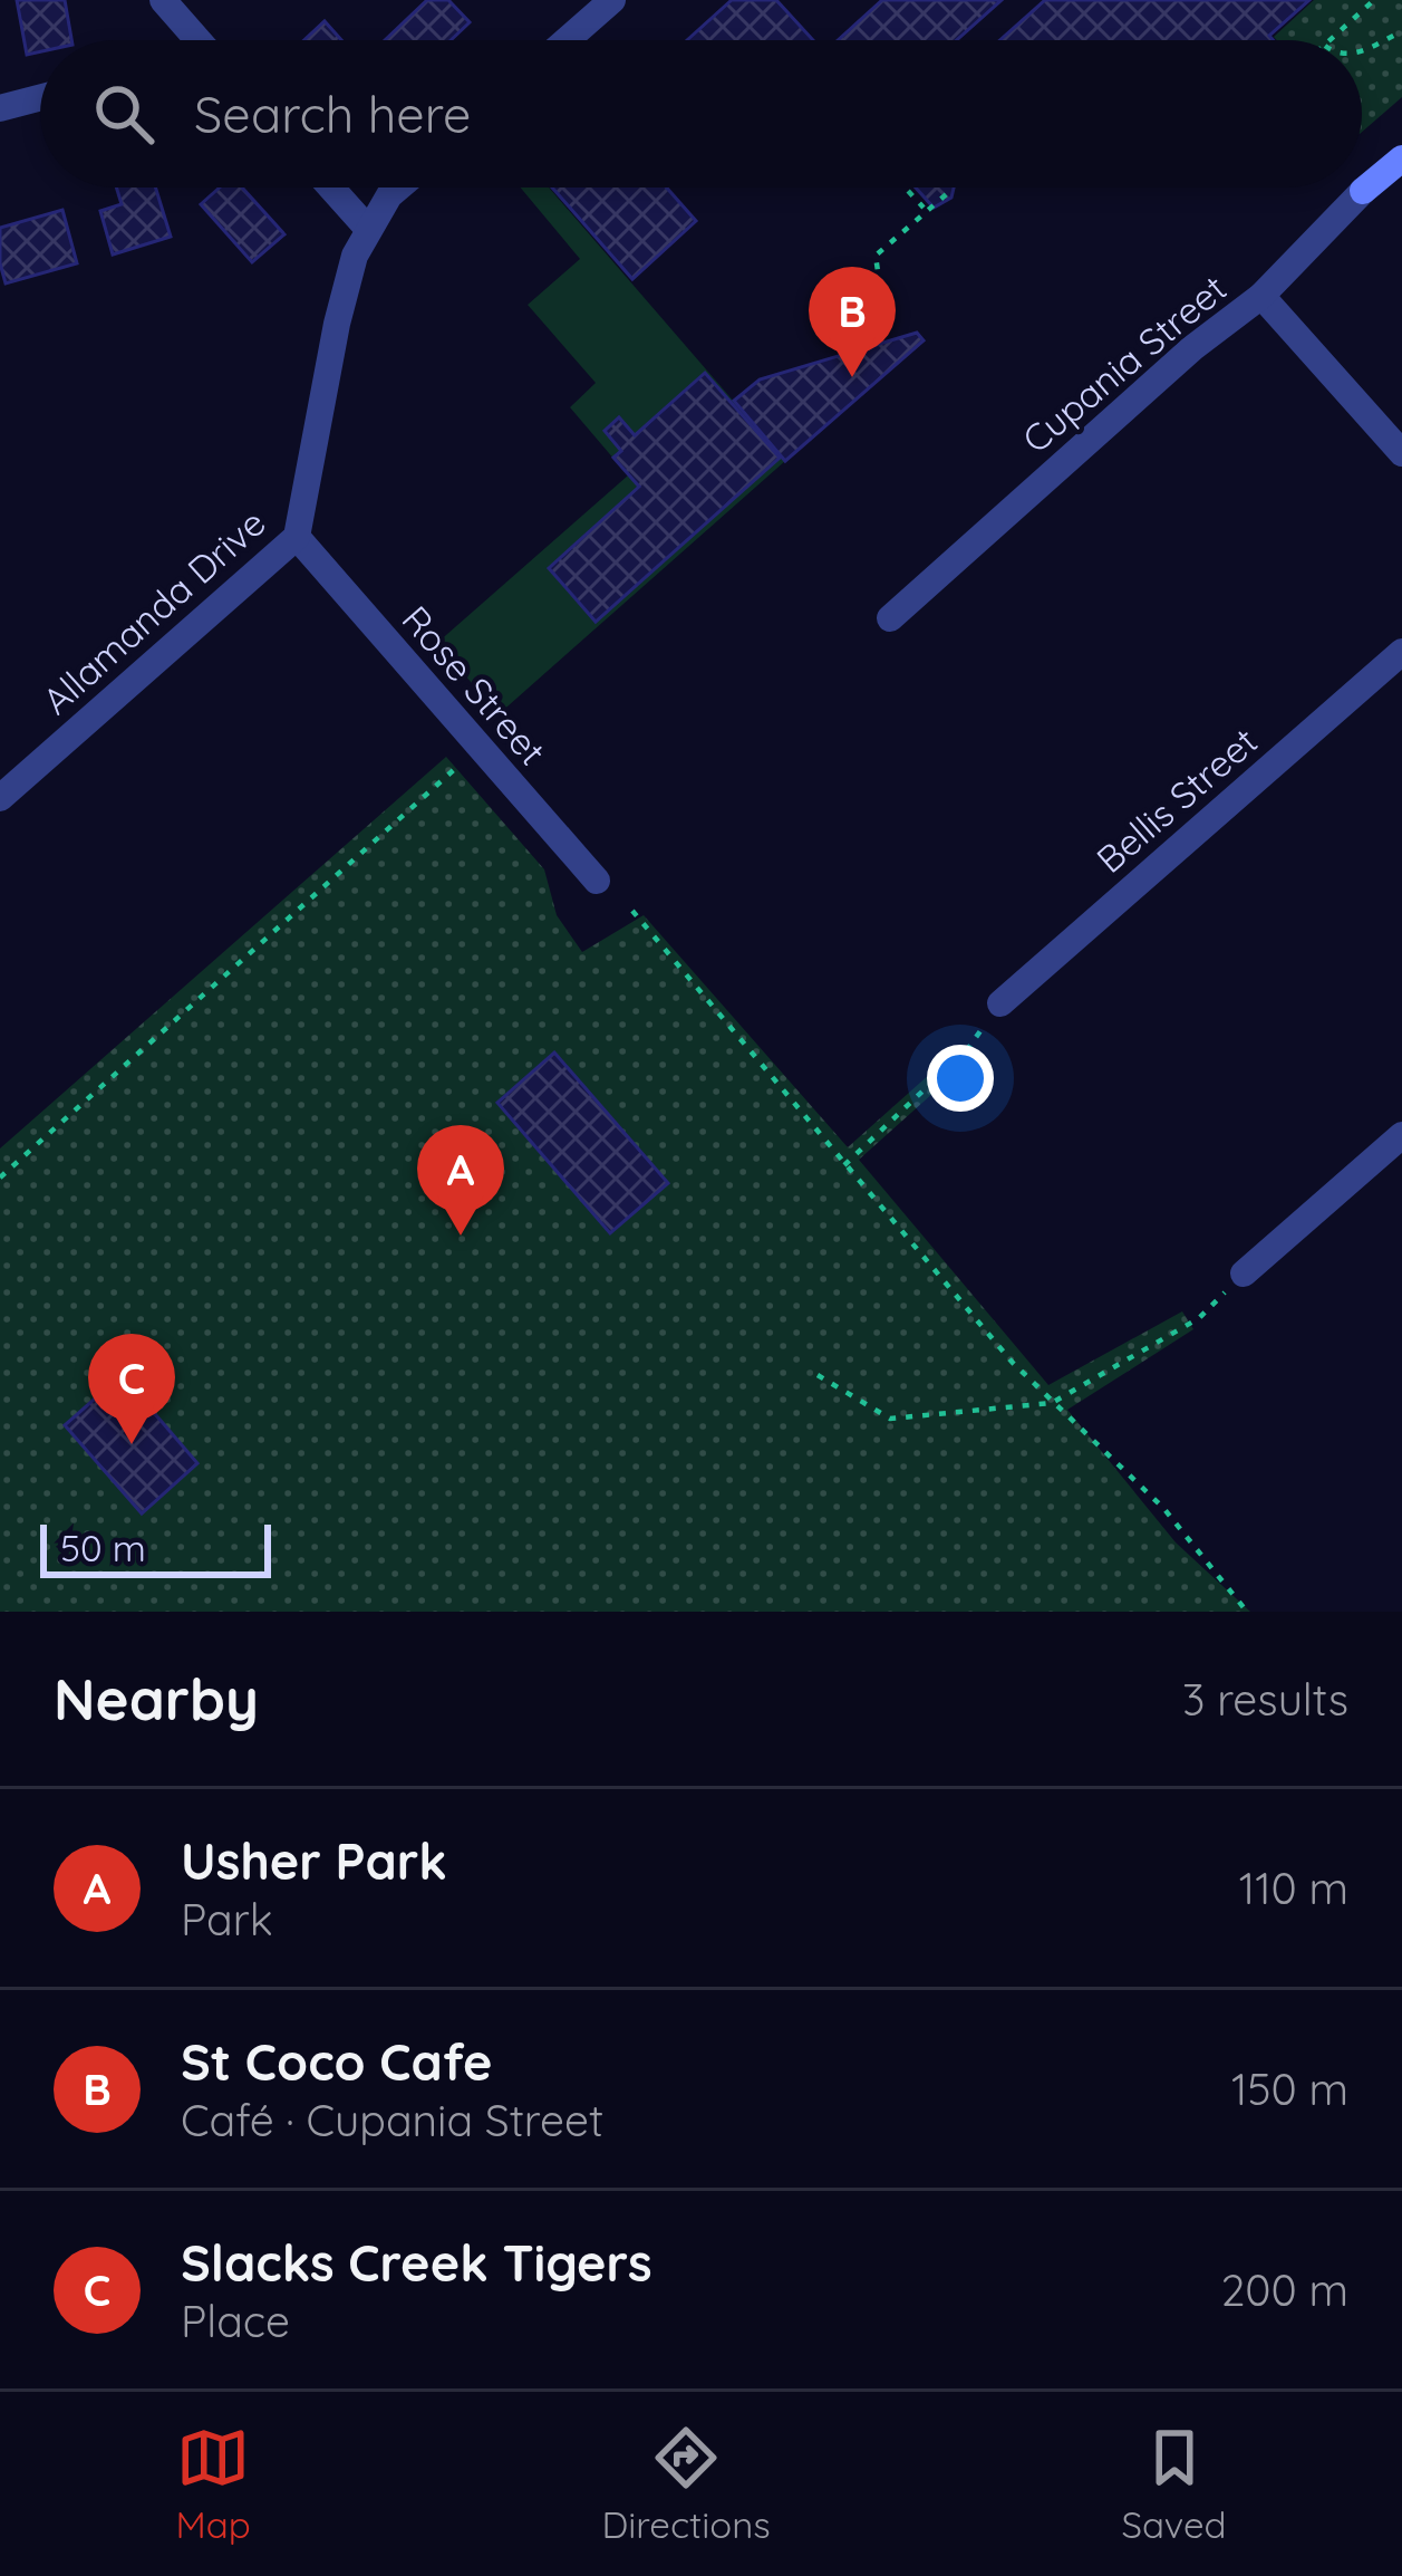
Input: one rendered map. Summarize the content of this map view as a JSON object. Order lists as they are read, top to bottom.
{
  "streets": {
    "street": [
      "Cupania Street",
      "Allamanda Drive",
      "Rose Street",
      "Bellis Street"
    ]
  },
  "crossings": [
    ["Allamanda Drive", "Rose Street"]
  ],
  "scale_bar": "50 m",
  "page": {
    "search": "Search here",
    "pins": ["B", "A", "C"],
    "scale": "50 m",
    "heading": ["Nearby", "3 results"],
    "list": [
      {
        "mark": "A",
        "name": "Usher Park",
        "note": "Park",
        "value": "110 m"
      },
      {
        "mark": "B",
        "name": "St Coco Cafe",
        "note": "Café · Cupania Street",
        "value": "150 m"
      },
      {
        "mark": "C",
        "name": "Slacks Creek Tigers",
        "note": "Place",
        "value": "200 m"
      }
    ],
    "nav": ["Map", "Directions", "Saved"]
  }
}
